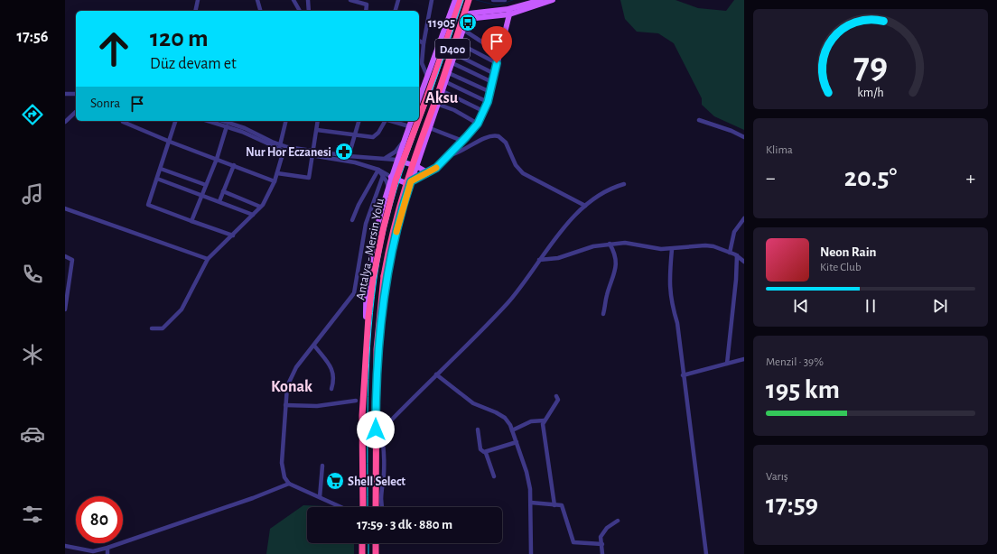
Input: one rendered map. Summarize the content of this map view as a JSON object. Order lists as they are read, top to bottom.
{
  "streets": {
    "highway": ["D400", "Antalya - Mersin Yolu"]
  },
  "districts": ["Aksu", "Konak"],
  "places": {
    "bus stop": ["11905"],
    "pharmacy": ["Nur Hor Eczanesi"],
    "supermarket": ["Shell Select"]
  },
  "page": {
    "tabs": "17:56",
    "turn": ["120 m", "Düz devam et"],
    "then": "Sonra",
    "tile": [
      "Klima",
      ["Menzil · 39%", "195 km"],
      ["Varış", "17:59"]
    ],
    "heat": ["−", "20.5°", "+"],
    "song": ["Neon Rain", "Kite Club"],
    "limit": "80",
    "trip": "17:59 · 3 dk · 880 m",
    "gauge": ["79", "km/h"]
  }
}
